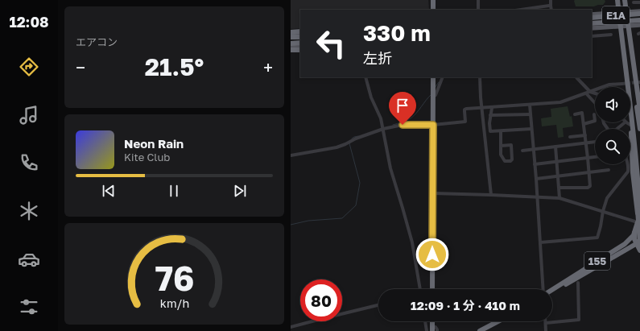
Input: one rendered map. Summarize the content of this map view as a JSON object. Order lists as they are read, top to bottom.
{
  "streets": {
    "highway": ["E1A", "155"]
  },
  "page": {
    "tabs": "12:08",
    "tile": "エアコン",
    "turn": ["330 m", "左折"],
    "heat": ["−", "21.5°", "+"],
    "song": ["Neon Rain", "Kite Club"],
    "limit": "80",
    "trip": "12:09 · 1 分 · 410 m",
    "gauge": ["76", "km/h"]
  }
}
